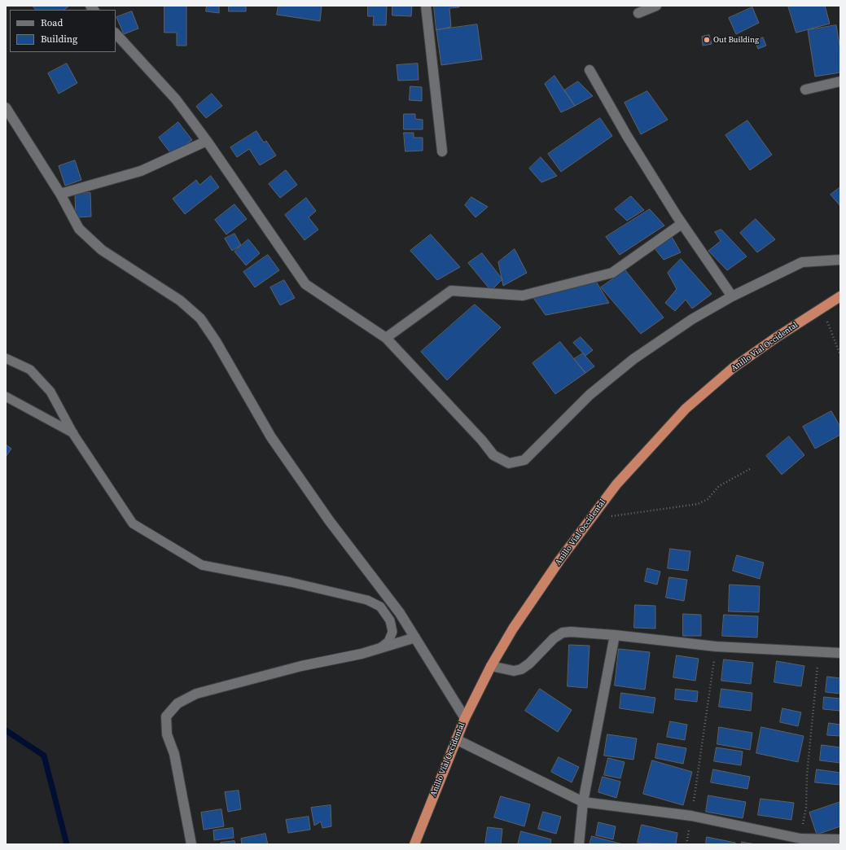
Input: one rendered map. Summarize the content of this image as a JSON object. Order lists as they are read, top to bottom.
{
  "streets": {
    "highway": ["Anillo Vial Occidental"]
  },
  "places": ["Out Building"],
  "legend": ["Road", "Building"]
}
